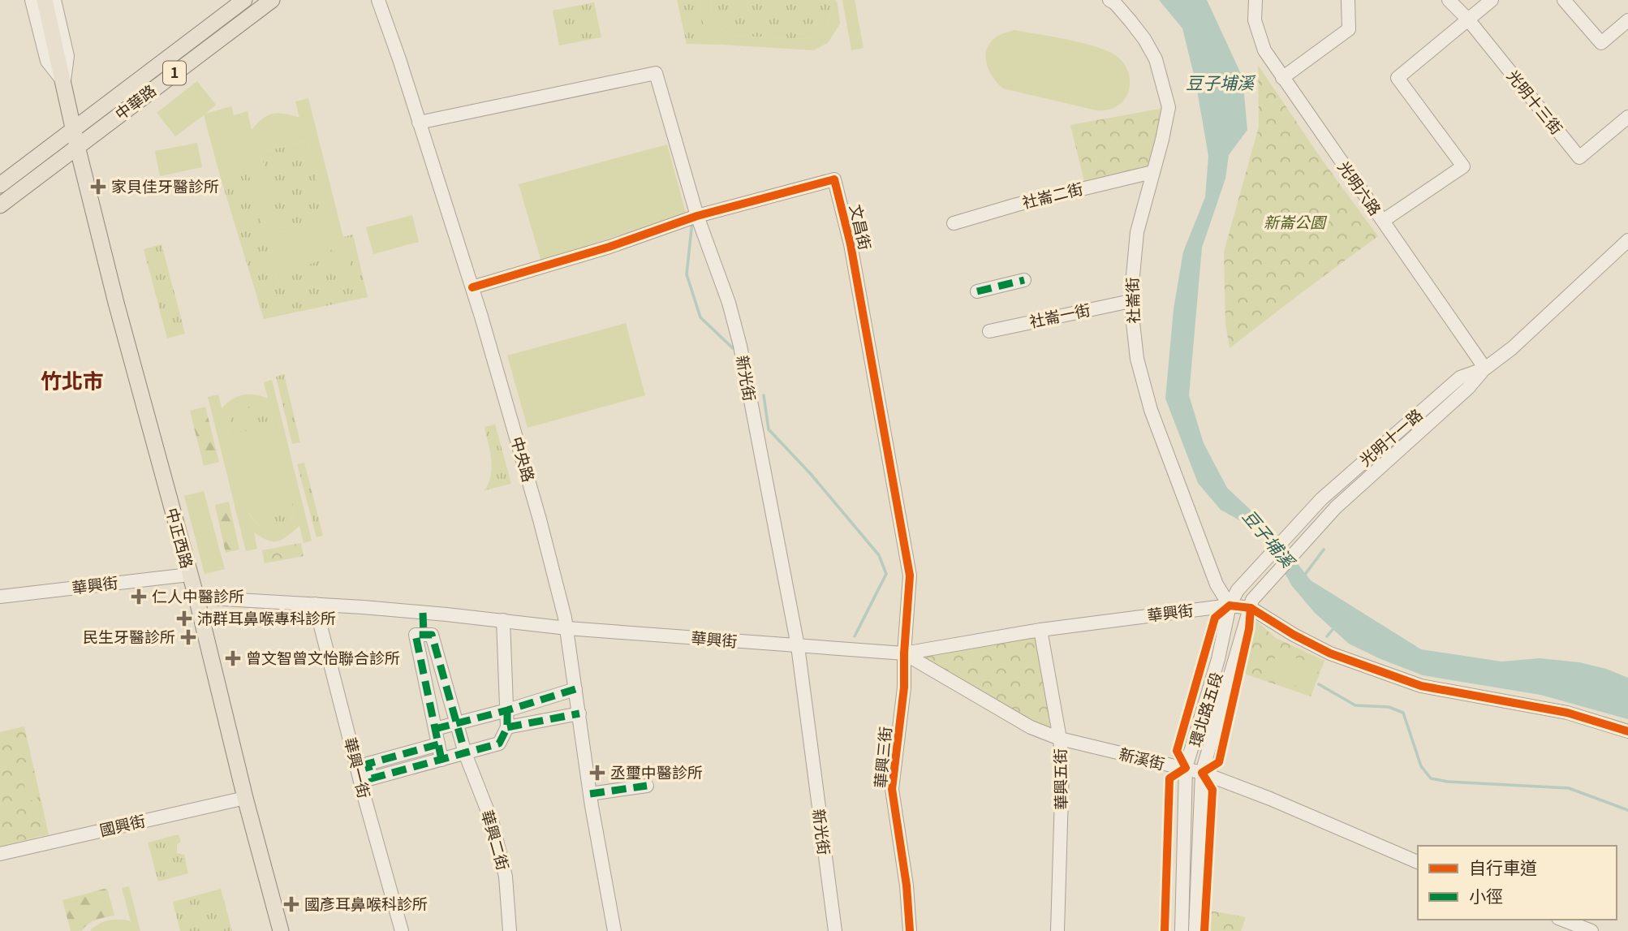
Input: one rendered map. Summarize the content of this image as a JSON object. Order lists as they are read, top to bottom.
{
  "streets": {
    "main road": ["1", "中華路", "中正西路"],
    "street": [
      "光明十三街",
      "光明六路",
      "社崙二街",
      "文昌街",
      "社崙街",
      "社崙一街",
      "新光街",
      "光明十一路",
      "中央路",
      "華興街",
      "環北路五段",
      "華興三街",
      "新溪街",
      "華興一街",
      "華興五街",
      "國興街",
      "華興二街"
    ]
  },
  "crossings": [
    ["中華路", "中正西路"],
    ["光明六路", "光明十一路"],
    ["社崙二街", "社崙街"],
    ["文昌街", "新光街"],
    ["文昌街", "中央路"],
    ["文昌街", "華興街"],
    ["文昌街", "華興三街"],
    ["文昌街", "新溪街"],
    ["社崙街", "社崙一街"],
    ["社崙街", "華興街"],
    ["社崙街", "環北路五段"],
    ["新光街", "中央路"],
    ["新光街", "華興街"],
    ["光明十一路", "華興街"],
    ["光明十一路", "環北路五段"],
    ["中央路", "華興街"],
    ["中正西路", "華興街"],
    ["中正西路", "國興街"],
    ["華興街", "環北路五段"],
    ["華興街", "華興三街"],
    ["華興街", "新溪街"],
    ["華興街", "華興一街"],
    ["華興街", "華興五街"],
    ["環北路五段", "新溪街"],
    ["華興三街", "新溪街"],
    ["新溪街", "華興五街"]
  ],
  "districts": ["竹北市"],
  "water": ["豆子埔溪"],
  "parks": ["新崙公園"],
  "places": {
    "health": [
      "家貝佳牙醫診所",
      "仁人中醫診所",
      "沛群耳鼻喉專科診所",
      "民生牙醫診所",
      "曾文智曾文怡聯合診所",
      "丞璽中醫診所",
      "國彥耳鼻喉科診所"
    ]
  },
  "legend": ["自行車道", "小徑"]
}
